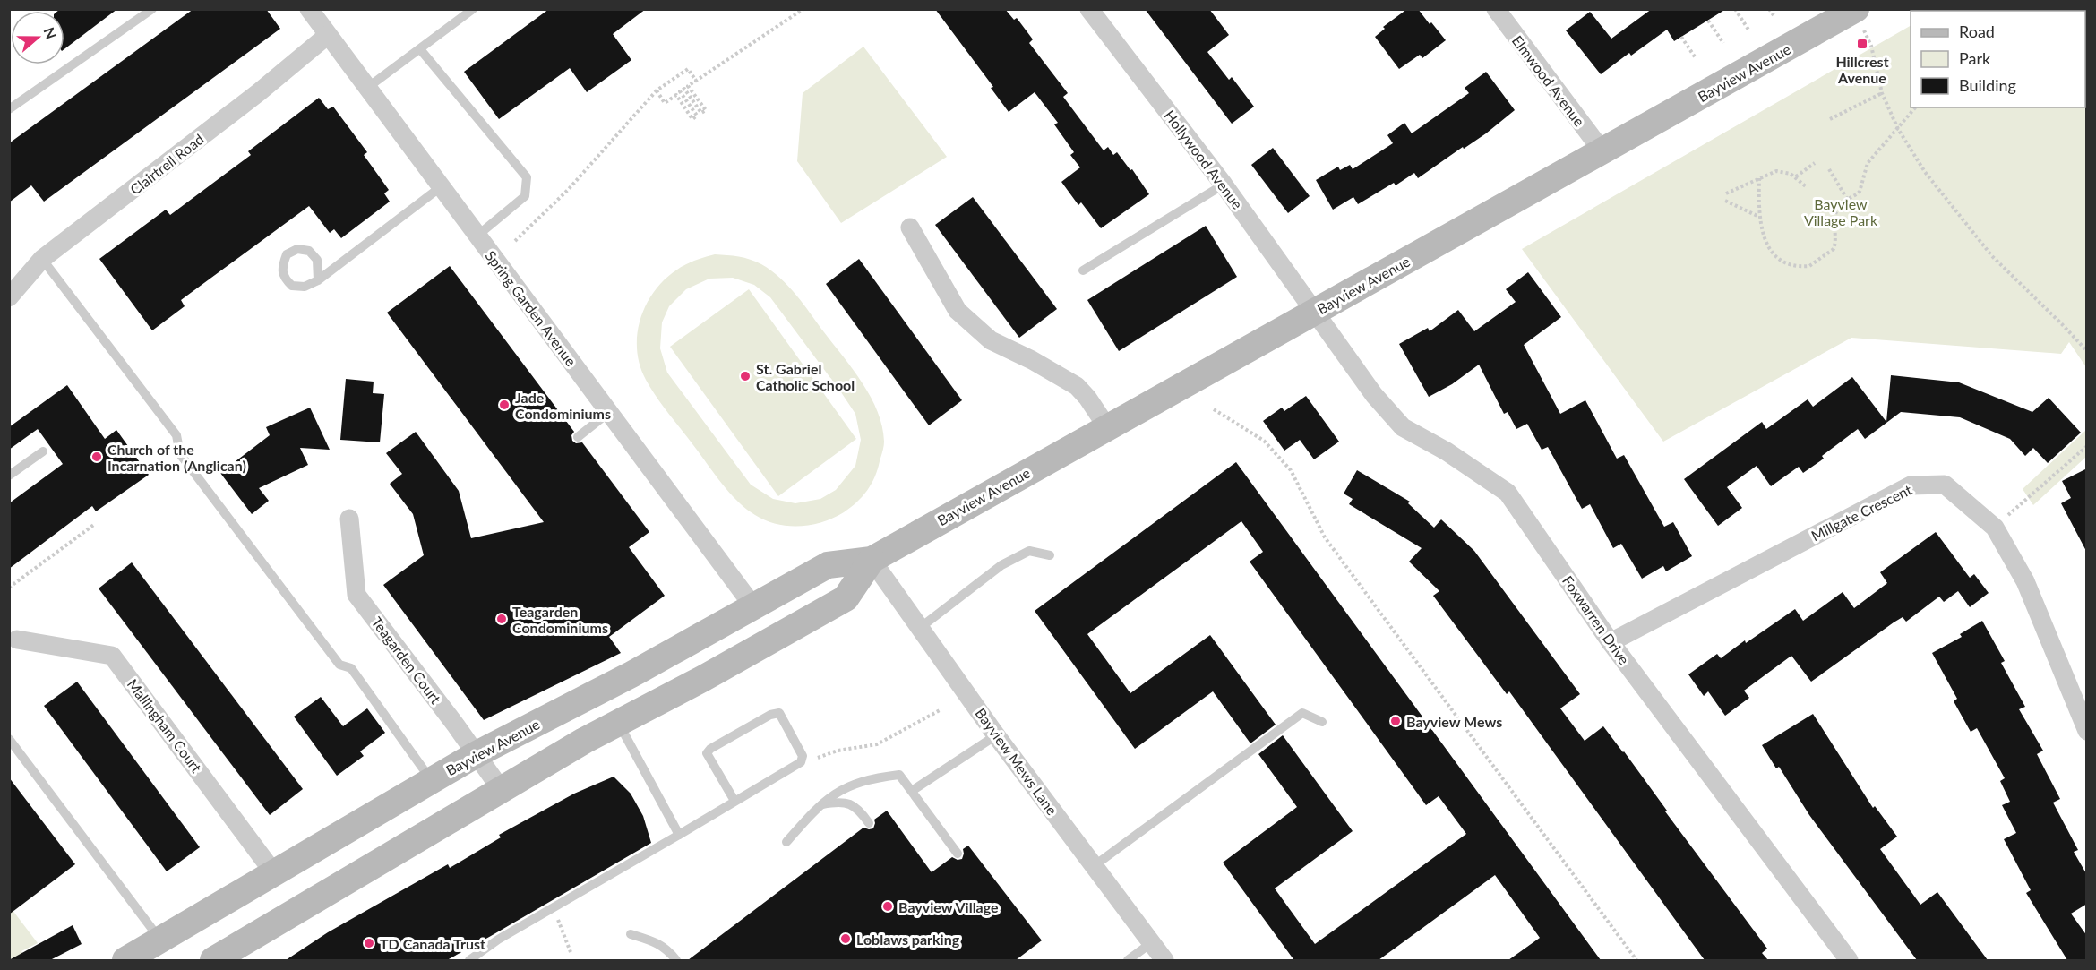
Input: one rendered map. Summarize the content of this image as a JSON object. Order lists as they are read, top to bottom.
{
  "streets": {
    "main road": ["Bayview Avenue"],
    "street": [
      "Elmwood Avenue",
      "Hollywood Avenue",
      "Clairtrell Road",
      "Spring Garden Avenue",
      "Millgate Crescent",
      "Foxwarren Drive",
      "Teagarden Court",
      "Mallingham Court",
      "Bayview Mews Lane"
    ]
  },
  "crossings": [
    ["Bayview Avenue", "Elmwood Avenue"],
    ["Bayview Avenue", "Hollywood Avenue"],
    ["Bayview Avenue", "Spring Garden Avenue"],
    ["Bayview Avenue", "Foxwarren Drive"],
    ["Bayview Avenue", "Teagarden Court"],
    ["Bayview Avenue", "Mallingham Court"],
    ["Bayview Avenue", "Bayview Mews Lane"],
    ["Hollywood Avenue", "Foxwarren Drive"],
    ["Clairtrell Road", "Spring Garden Avenue"],
    ["Millgate Crescent", "Foxwarren Drive"]
  ],
  "parks": ["Bayview Village Park"],
  "places": {
    "transit": ["Hillcrest Avenue"],
    "other": [
      "St. Gabriel Catholic School",
      "Jade Condominiums",
      "Church of the Incarnation (Anglican)",
      "Teagarden Condominiums",
      "Bayview Mews",
      "Bayview Village",
      "Loblaws parking",
      "TD Canada Trust"
    ]
  },
  "legend": ["Road", "Park", "Building"],
  "north": "right"
}
